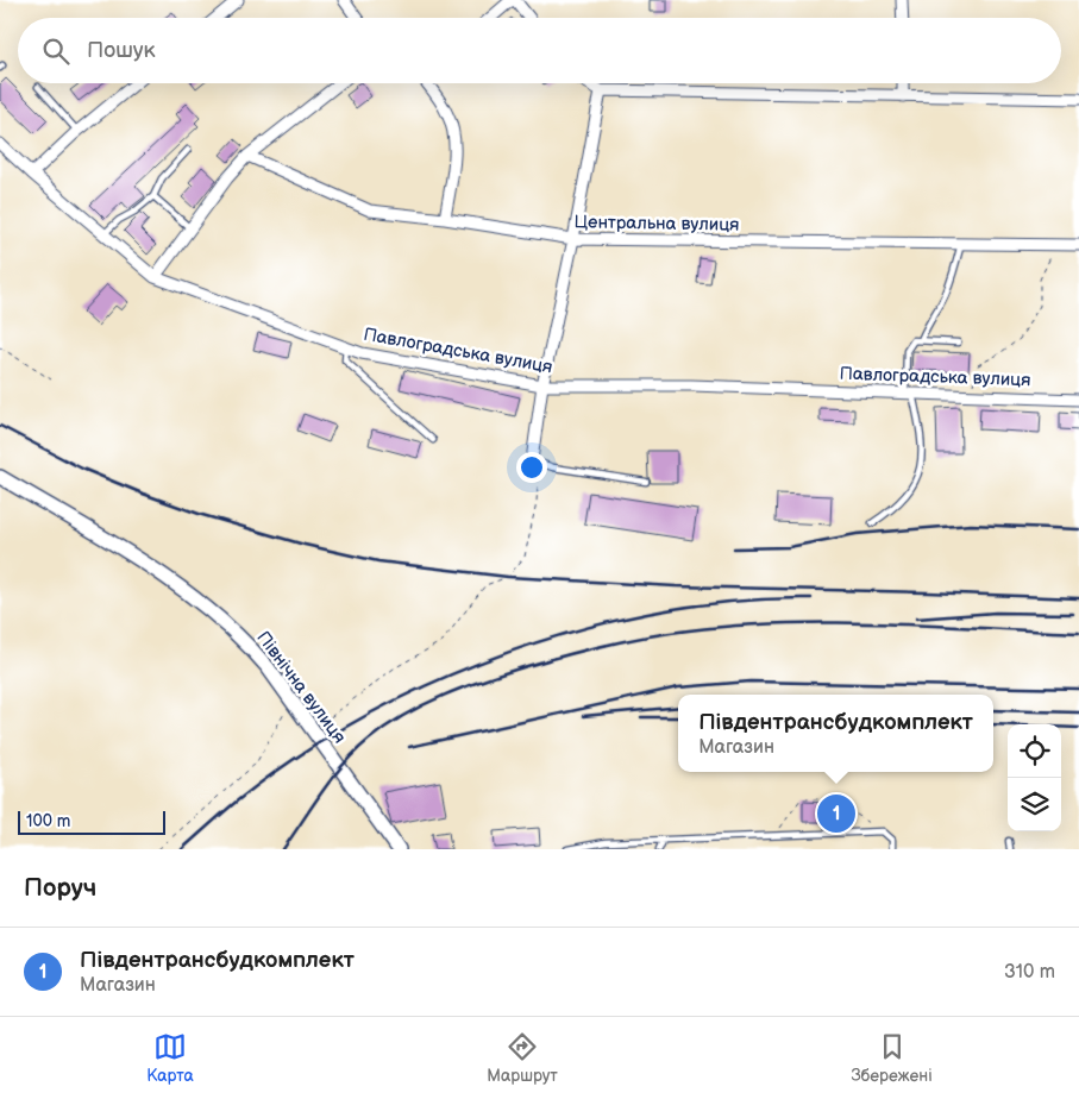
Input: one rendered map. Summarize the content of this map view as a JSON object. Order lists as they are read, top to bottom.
{
  "streets": {
    "street": ["Центральна вулиця", "Павлоградська вулиця", "Північна вулиця"]
  },
  "scale_bar": "100 m",
  "page": {
    "search": "Пошук",
    "popup": ["Південтрансбудкомплект", "Магазин"],
    "pins": "1",
    "scale": "100 m",
    "heading": "Поруч",
    "list": [
      {
        "mark": "1",
        "name": "Південтрансбудкомплект",
        "note": "Магазин",
        "value": "310 m"
      }
    ],
    "nav": ["Карта", "Маршрут", "Збережені"]
  }
}
